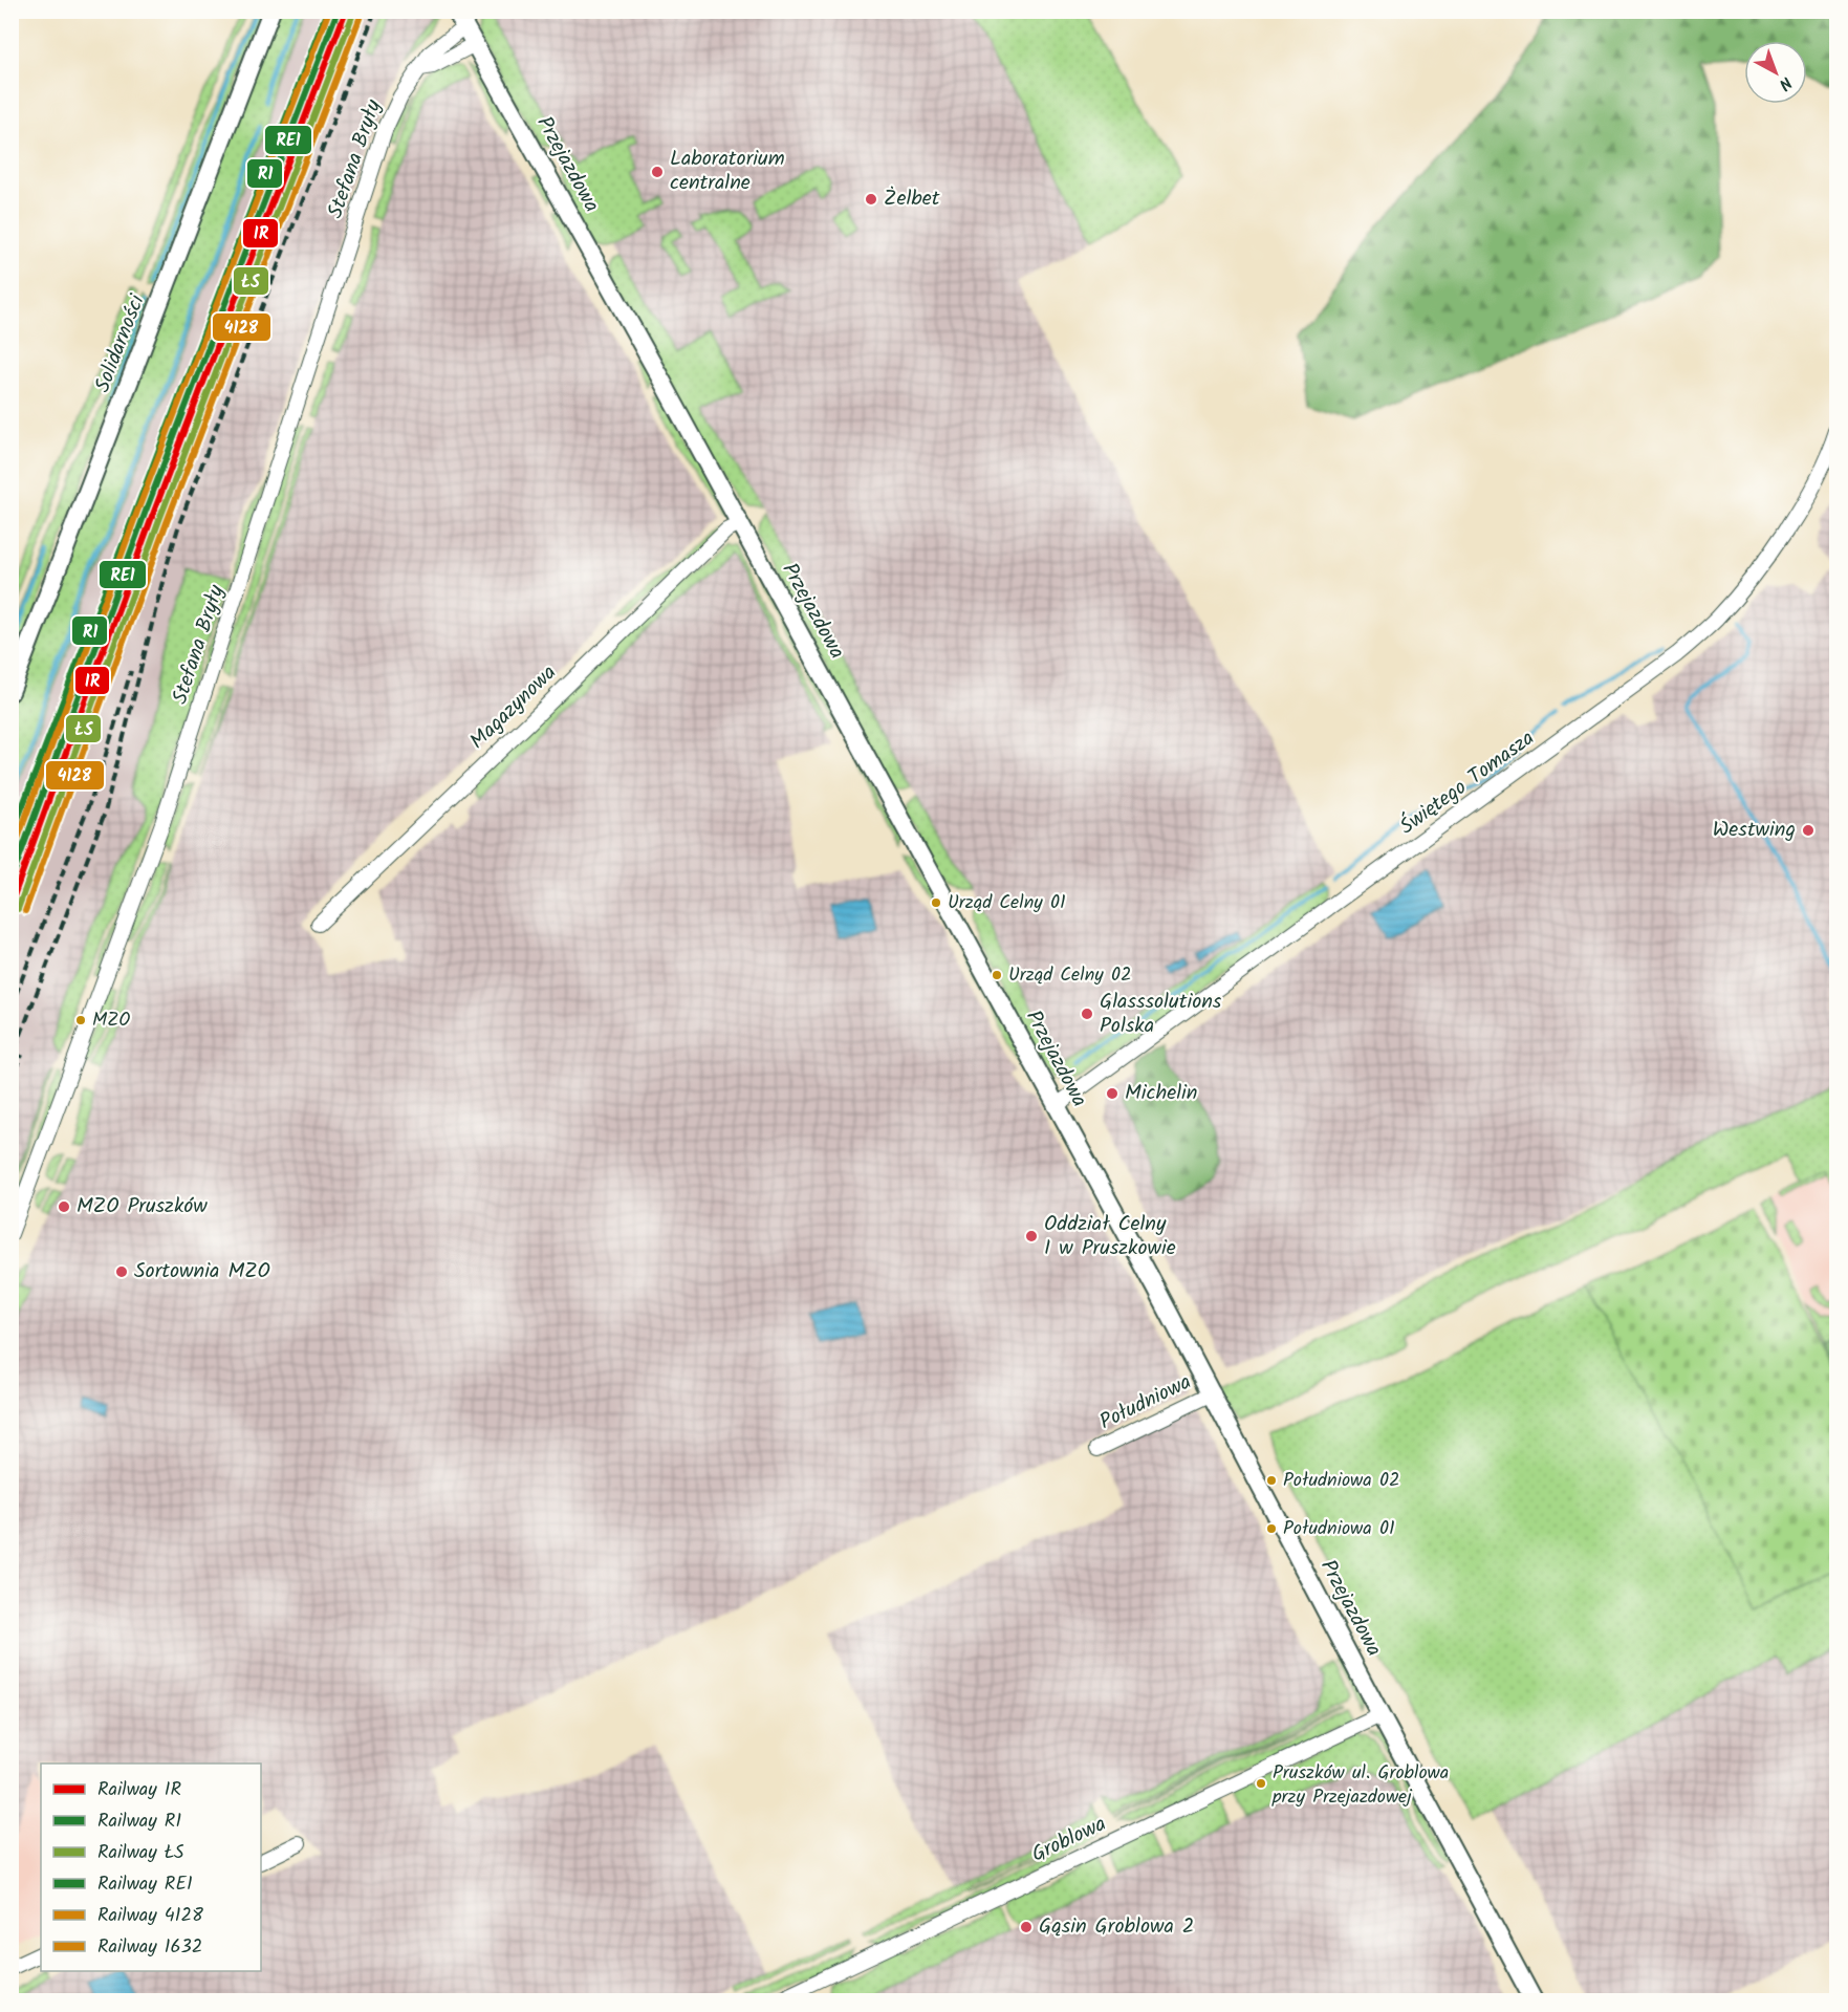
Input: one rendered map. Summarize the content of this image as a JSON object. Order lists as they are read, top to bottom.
{
  "streets": {
    "street": [
      "Stefana Bryły",
      "Przejazdowa",
      "Solidarności",
      "Magazynowa",
      "Świętego Tomasza",
      "Południowa",
      "Groblowa"
    ]
  },
  "crossings": [
    ["Stefana Bryły", "Przejazdowa"],
    ["Przejazdowa", "Magazynowa"],
    ["Przejazdowa", "Świętego Tomasza"],
    ["Przejazdowa", "Południowa"],
    ["Przejazdowa", "Groblowa"]
  ],
  "places": [
    "Laboratorium centralne",
    "Żelbet",
    "Westwing",
    "Urząd Celny 01",
    "Urząd Celny 02",
    "Glasssolutions Polska",
    "MZO",
    "Michelin",
    "MZO Pruszków",
    "Oddział Celny I w Pruszkowie",
    "Sortownia MZO",
    "Południowa 02",
    "Południowa 01",
    "Pruszków ul. Groblowa przy Przejazdowej",
    "Gąsin Groblowa 2"
  ],
  "lines": [
    "rail line IR",
    "rail line R1",
    "rail line RE1",
    "rail line 1632",
    "rail line ŁS",
    "rail line 4128"
  ],
  "legend": [
    "Railway IR",
    "Railway R1",
    "Railway ŁS",
    "Railway RE1",
    "Railway 4128",
    "Railway 1632"
  ],
  "north": "bottom right"
}
